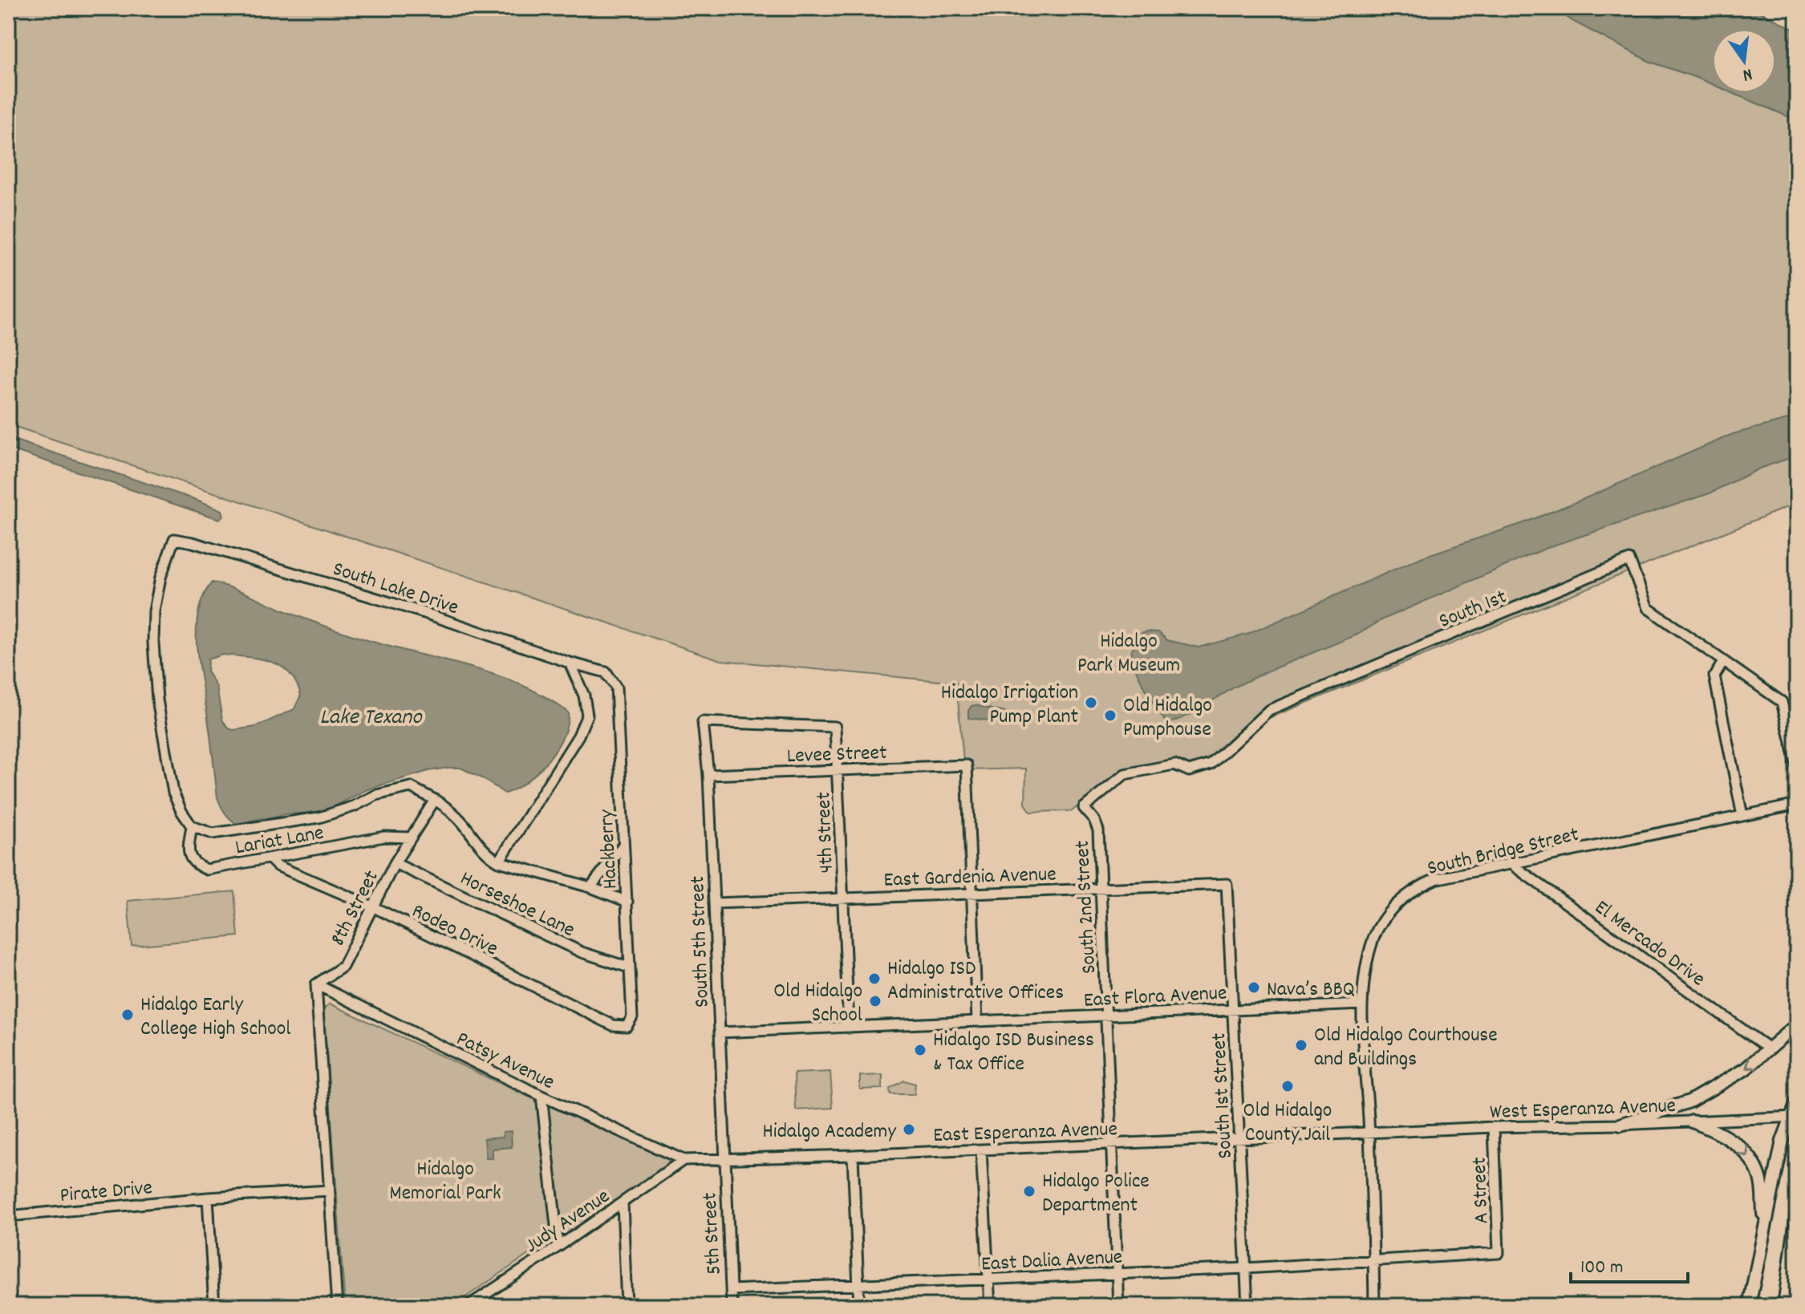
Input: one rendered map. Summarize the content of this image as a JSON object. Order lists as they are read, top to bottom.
{
  "streets": {
    "street": [
      "South Lake Drive",
      "South 1st",
      "Levee Street",
      "4th Street",
      "Lariat Lane",
      "Hackberry",
      "South Bridge Street",
      "East Gardenia Avenue",
      "Horseshoe Lane",
      "8th Street",
      "South 2nd Street",
      "Rodeo Drive",
      "South 5th Street",
      "El Mercado Drive",
      "East Flora Avenue",
      "Patsy Avenue",
      "South 1st Street",
      "West Esperanza Avenue",
      "East Esperanza Avenue",
      "Pirate Drive",
      "A Street",
      "Judy Avenue",
      "5th Street",
      "East Dalia Avenue"
    ]
  },
  "crossings": [
    ["South Lake Drive", "Lariat Lane"],
    ["South Lake Drive", "Hackberry"],
    ["South 1st", "South 2nd Street"],
    ["Levee Street", "4th Street"],
    ["Levee Street", "East Gardenia Avenue"],
    ["Levee Street", "South 5th Street"],
    ["4th Street", "East Gardenia Avenue"],
    ["4th Street", "South 5th Street"],
    ["4th Street", "East Flora Avenue"],
    ["Lariat Lane", "8th Street"],
    ["Lariat Lane", "Rodeo Drive"],
    ["Hackberry", "Horseshoe Lane"],
    ["Hackberry", "Rodeo Drive"],
    ["South Bridge Street", "El Mercado Drive"],
    ["South Bridge Street", "East Flora Avenue"],
    ["South Bridge Street", "West Esperanza Avenue"],
    ["South Bridge Street", "East Esperanza Avenue"],
    ["South Bridge Street", "East Dalia Avenue"],
    ["East Gardenia Avenue", "South 2nd Street"],
    ["East Gardenia Avenue", "South 5th Street"],
    ["East Gardenia Avenue", "South 1st Street"],
    ["Horseshoe Lane", "8th Street"],
    ["8th Street", "Rodeo Drive"],
    ["8th Street", "Patsy Avenue"],
    ["South 2nd Street", "East Flora Avenue"],
    ["South 2nd Street", "East Esperanza Avenue"],
    ["South 2nd Street", "East Dalia Avenue"],
    ["South 5th Street", "East Flora Avenue"],
    ["South 5th Street", "East Esperanza Avenue"],
    ["South 5th Street", "5th Street"],
    ["East Flora Avenue", "South 1st Street"],
    ["Patsy Avenue", "East Esperanza Avenue"],
    ["Patsy Avenue", "Judy Avenue"],
    ["South 1st Street", "East Esperanza Avenue"],
    ["South 1st Street", "East Dalia Avenue"],
    ["West Esperanza Avenue", "East Esperanza Avenue"],
    ["West Esperanza Avenue", "A Street"],
    ["East Esperanza Avenue", "Judy Avenue"],
    ["East Esperanza Avenue", "5th Street"],
    ["A Street", "East Dalia Avenue"],
    ["5th Street", "East Dalia Avenue"]
  ],
  "water": ["Lake Texano"],
  "parks": ["Hidalgo Park Museum", "Hidalgo Memorial Park"],
  "places": [
    "Hidalgo Irrigation Pump Plant",
    "Old Hidalgo Pumphouse",
    "Hidalgo ISD Administrative Offices",
    "Nava’s BBQ",
    "Old Hidalgo School",
    "Hidalgo Early College High School",
    "Old Hidalgo Courthouse and Buildings",
    "Hidalgo ISD Business & Tax Office",
    "Old Hidalgo County Jail",
    "Hidalgo Academy",
    "Hidalgo Police Department"
  ],
  "scale_bar": "100 m",
  "north": "bottom"
}
